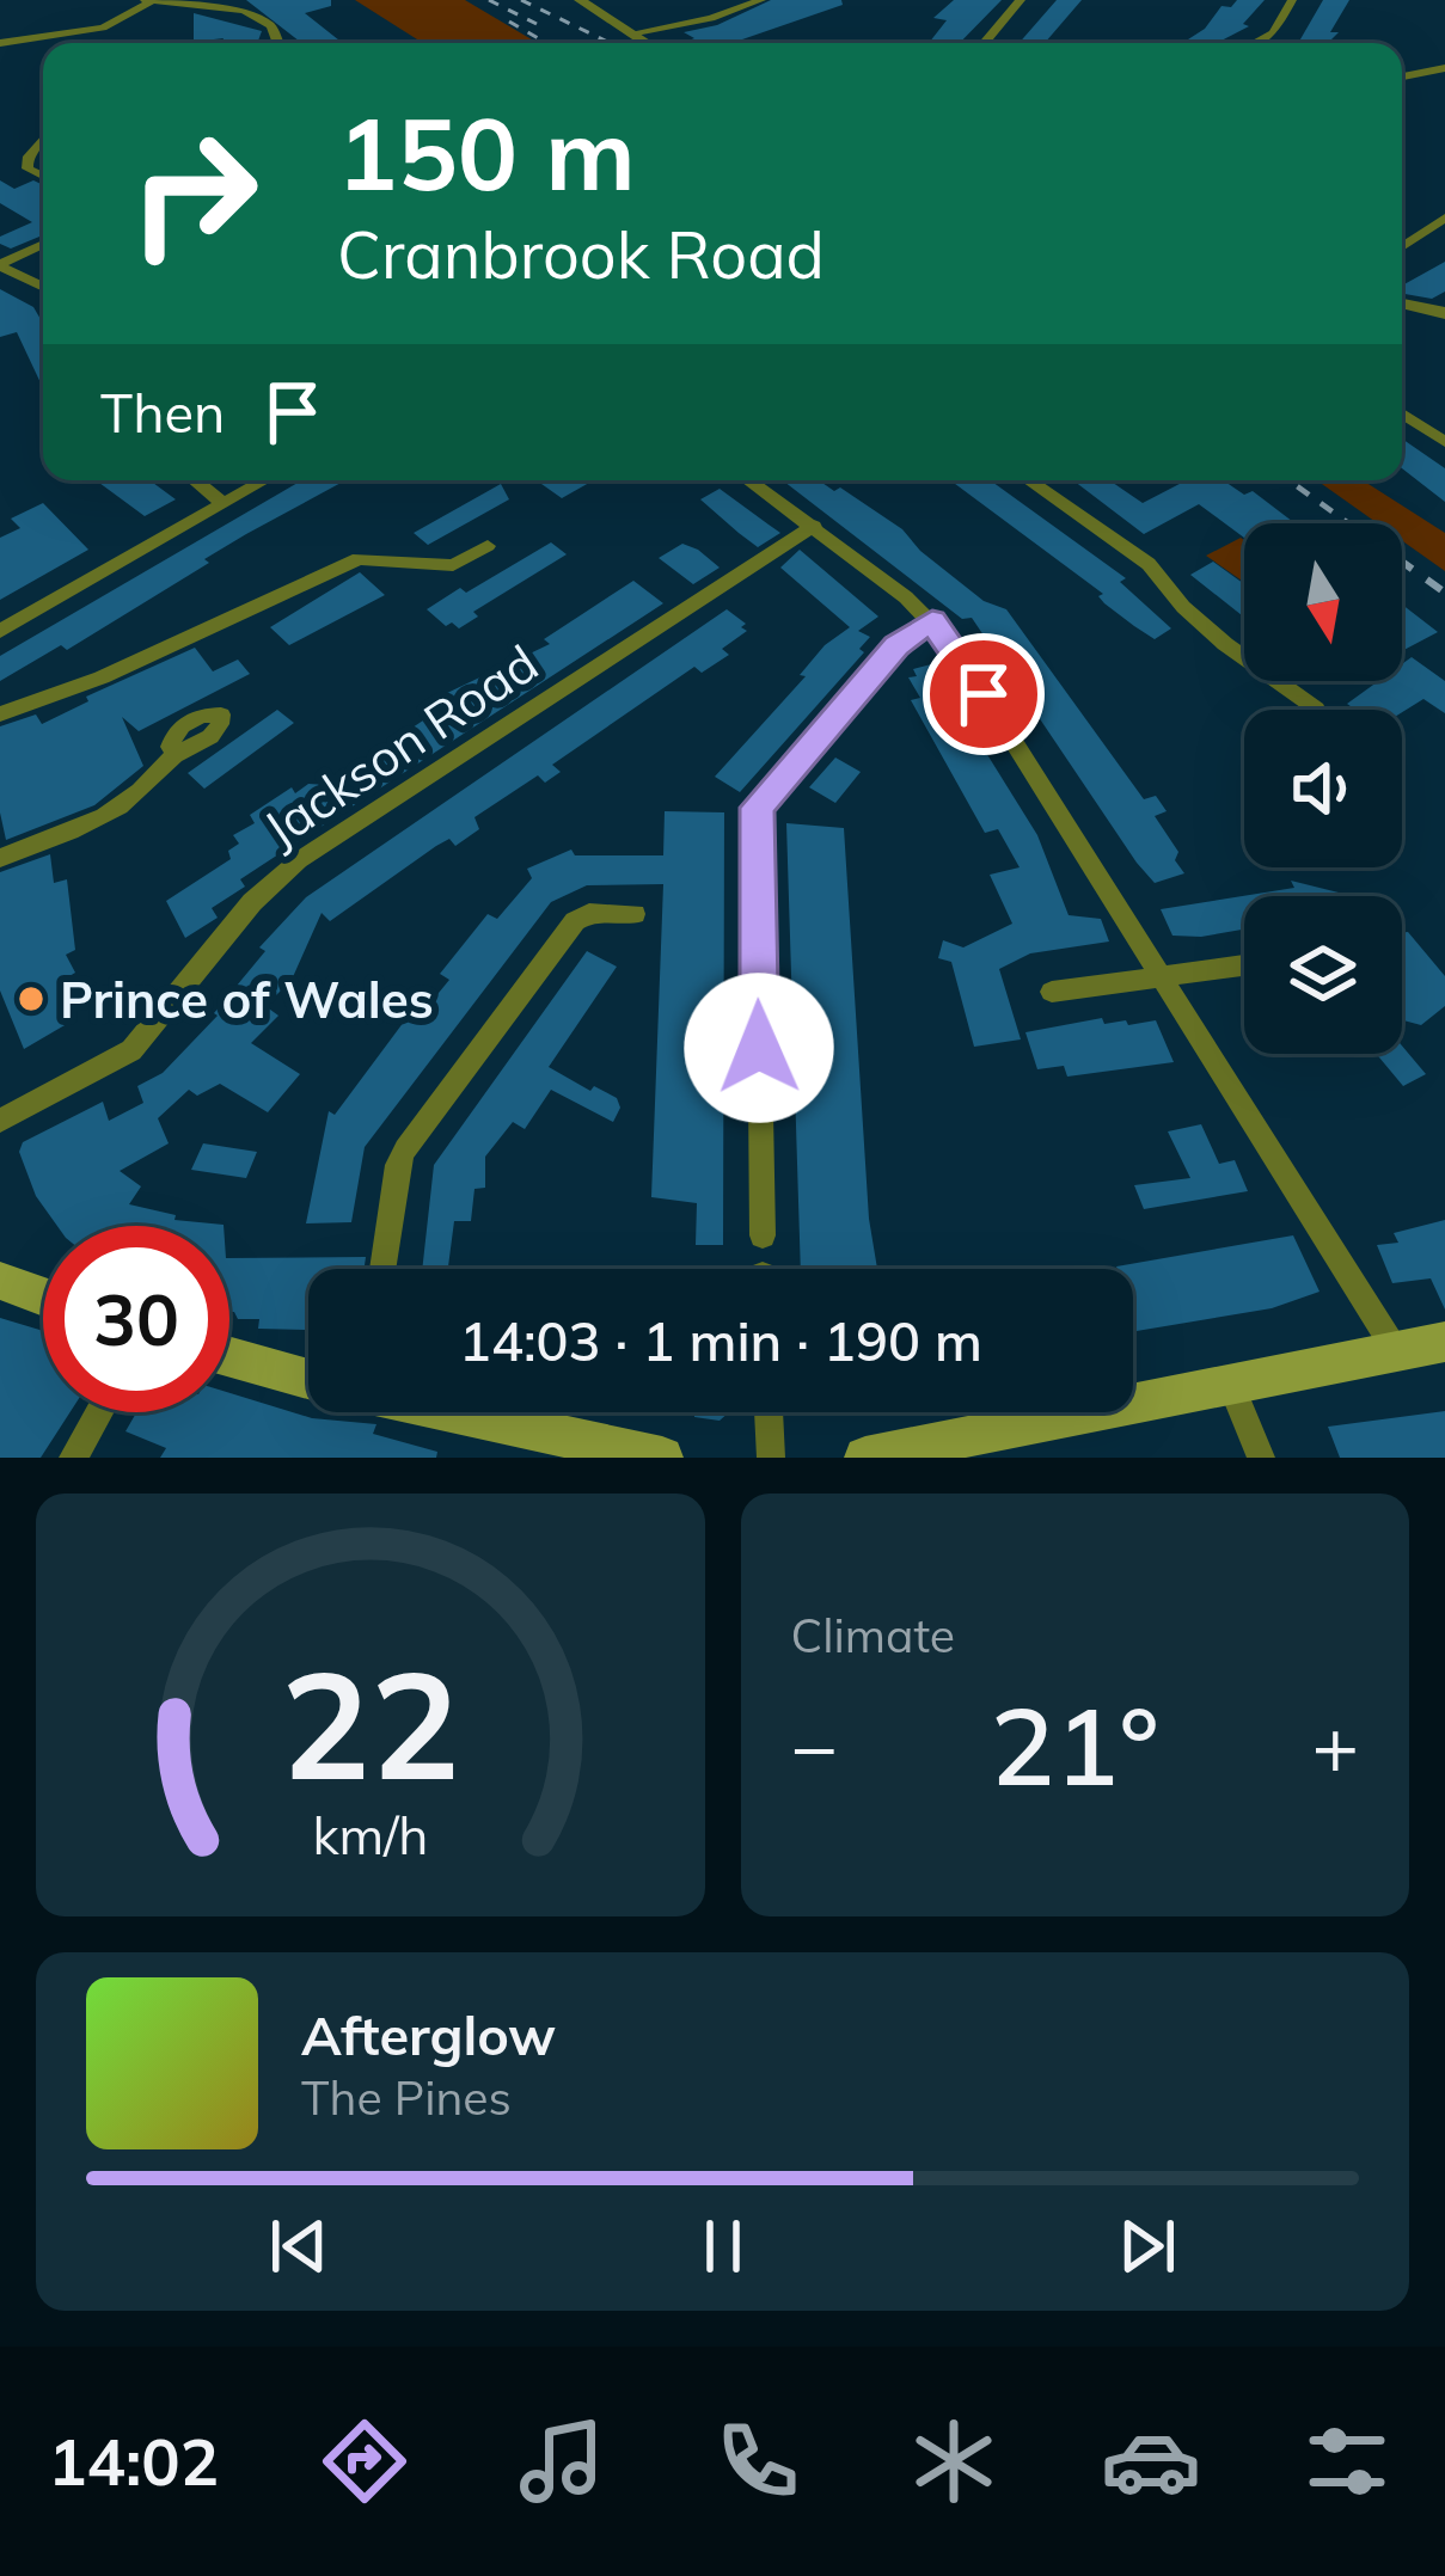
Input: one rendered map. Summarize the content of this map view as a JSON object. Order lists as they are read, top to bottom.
{
  "streets": {
    "street": ["Jackson Road"]
  },
  "places": ["Prince of Wales"],
  "north": "bottom",
  "page": {
    "turn": ["150 m", "Cranbrook Road"],
    "then": "Then",
    "limit": "30",
    "trip": "14:03 · 1 min · 190 m",
    "tile": "Climate",
    "heat": ["−", "21°", "+"],
    "song": ["Afterglow", "The Pines"],
    "tabs": "14:02",
    "gauge": ["22", "km/h"]
  }
}
